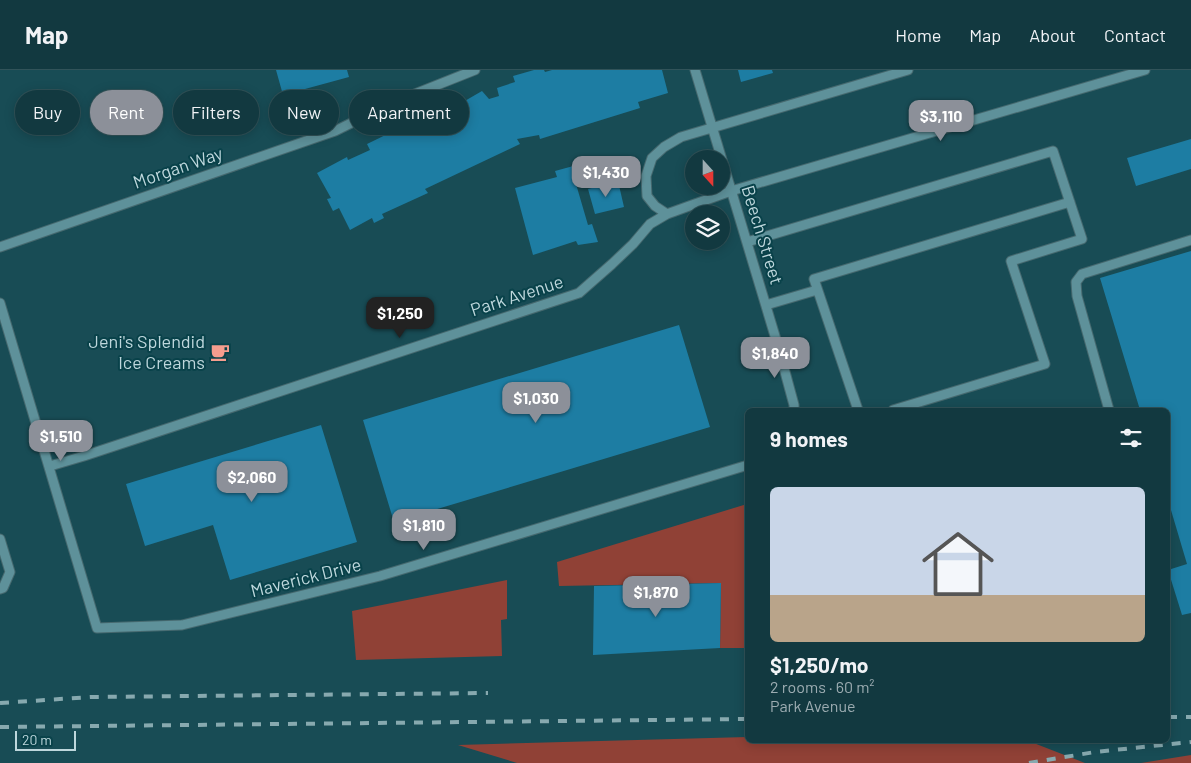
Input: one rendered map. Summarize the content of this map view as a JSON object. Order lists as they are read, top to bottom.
{
  "streets": {
    "street": [
      "Morgan Way",
      "Beech Street",
      "Park Avenue",
      "Maverick Drive"
    ]
  },
  "crossings": [
    ["Beech Street", "Park Avenue"],
    ["Park Avenue", "Maverick Drive"]
  ],
  "places": {
    "cafe": ["Jeni's Splendid Ice Creams"]
  },
  "scale_bar": "20 m",
  "north": "bottom",
  "page": {
    "header": "Map",
    "nav": [
      "Home",
      "Map",
      "About",
      "Contact"
    ],
    "chip": [
      "Buy",
      "Rent",
      "Filters",
      "New",
      "Apartment"
    ],
    "price": [
      "$3,110",
      "$1,430",
      "$1,250",
      "$1,840",
      "$1,030",
      "$1,510",
      "$2,060",
      "$1,810",
      "$1,870"
    ],
    "heading": "9 homes",
    "list": [
      {
        "name": "$1,250/mo",
        "note": "2 rooms · 60 m² · Park Avenue"
      }
    ],
    "scale": "20 m"
  }
}
